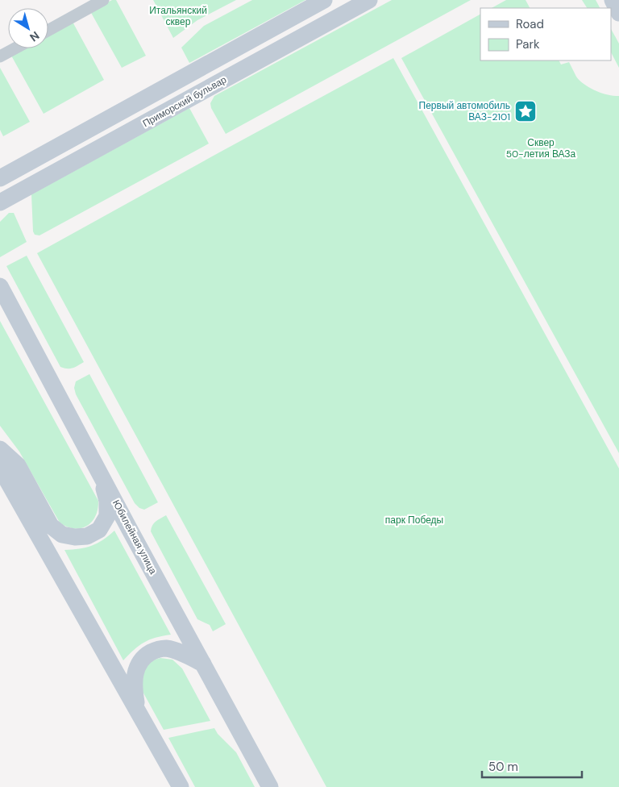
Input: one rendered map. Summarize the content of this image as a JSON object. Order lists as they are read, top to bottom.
{
  "streets": {
    "main road": ["Приморский бульвар", "Юбилейная улица"]
  },
  "parks": ["Итальянский сквер", "Сквер 50-летия ВАЗа", "парк Победы"],
  "places": {
    "place": ["Первый автомобиль ВАЗ-2101"]
  },
  "legend": ["Road", "Park"],
  "scale_bar": "50 m",
  "north": "bottom right"
}
